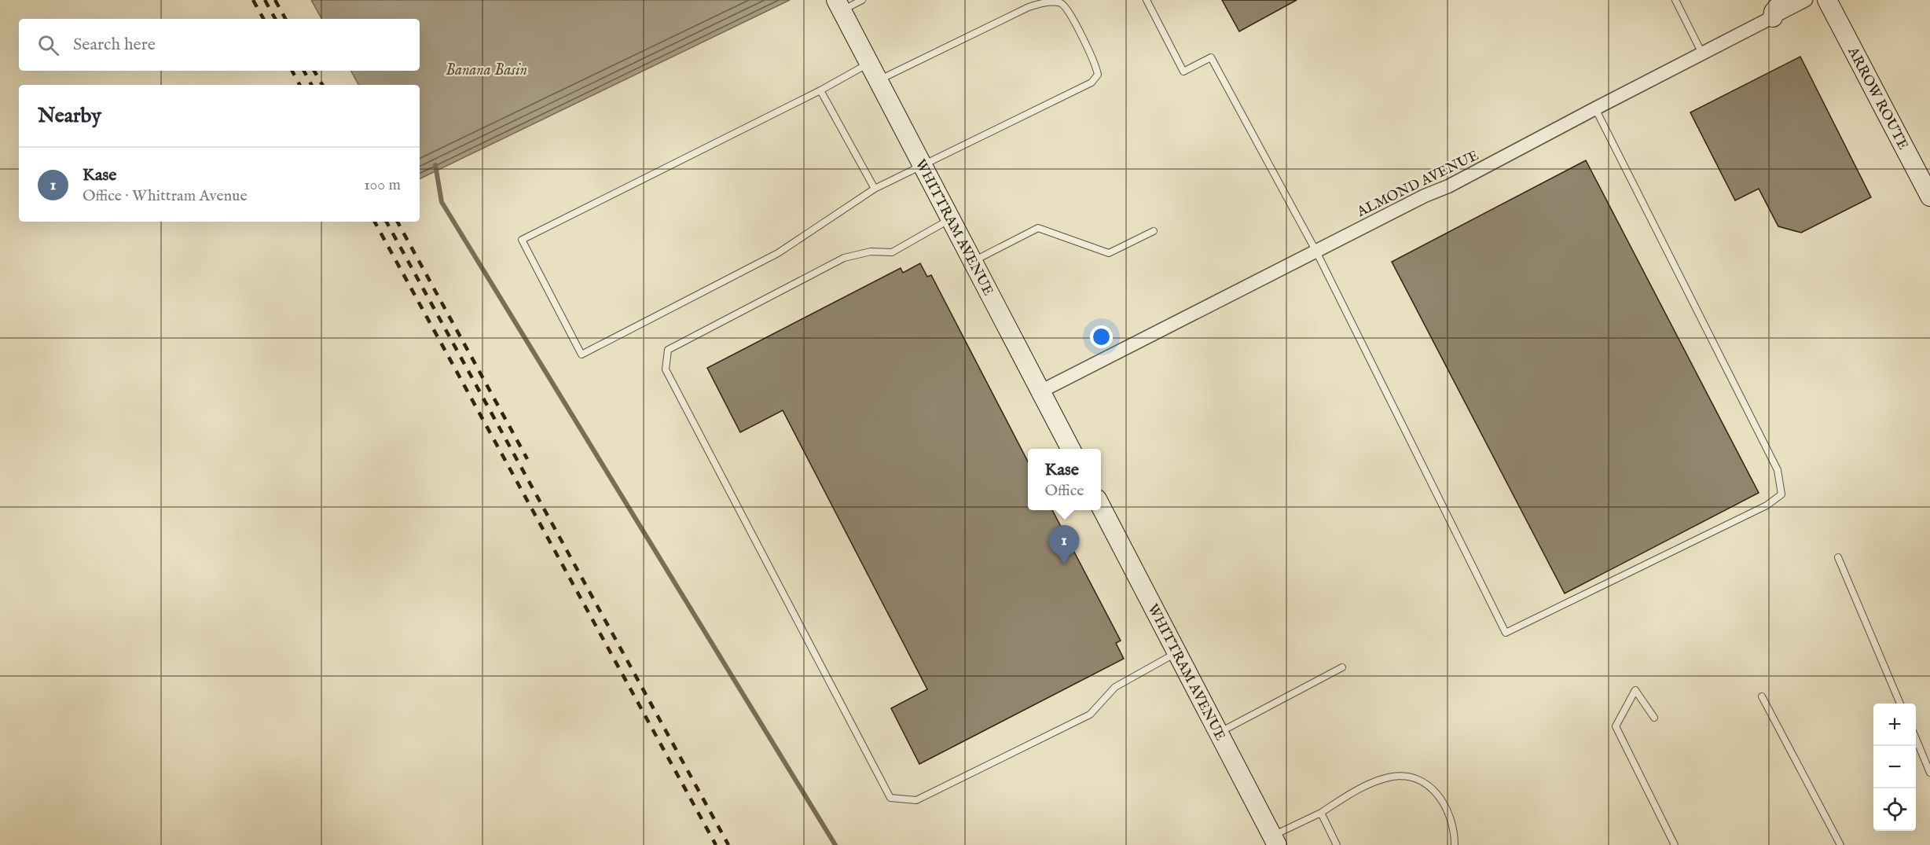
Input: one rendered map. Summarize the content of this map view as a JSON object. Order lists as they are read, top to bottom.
{
  "streets": {
    "street": ["ARROW ROUTE", "ALMOND AVENUE", "WHITTRAM AVENUE"]
  },
  "crossings": [
    ["ALMOND AVENUE", "WHITTRAM AVENUE"]
  ],
  "water": ["Banana Basin"],
  "page": {
    "search": "Search here",
    "heading": "Nearby",
    "list": [
      {
        "mark": "1",
        "name": "Kase",
        "note": "Office · Whittram Avenue",
        "value": "100 m"
      }
    ],
    "popup": ["Kase", "Office"],
    "pins": "1",
    "map_buttons": ["+", "−"]
  }
}
